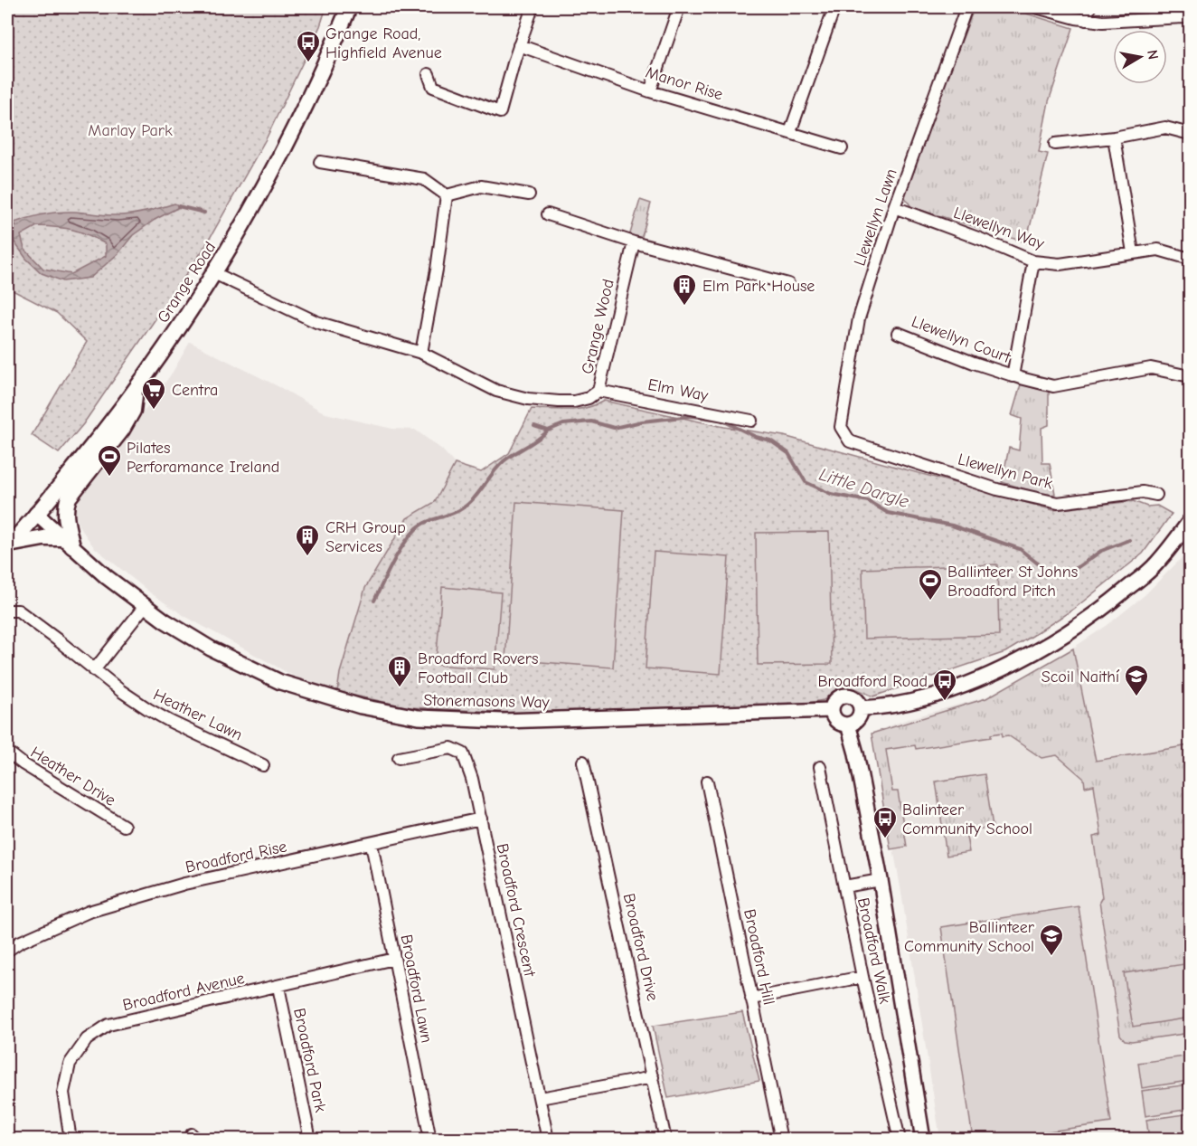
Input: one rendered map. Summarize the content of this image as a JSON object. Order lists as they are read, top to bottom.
{
  "streets": {
    "main road": ["Grange Road"],
    "street": [
      "Manor Rise",
      "Llewellyn Lawn",
      "Llewellyn Way",
      "Grange Wood",
      "Llewellyn Court",
      "Elm Way",
      "Llewellyn Park",
      "Stonemasons Way",
      "Heather Lawn",
      "Heather Drive",
      "Broadford Rise",
      "Broadford Crescent",
      "Broadford Drive",
      "Broadford Walk",
      "Broadford Hill",
      "Broadford Lawn",
      "Broadford Avenue",
      "Broadford Park"
    ]
  },
  "crossings": [
    ["Llewellyn Lawn", "Llewellyn Way"],
    ["Llewellyn Lawn", "Llewellyn Park"],
    ["Llewellyn Way", "Llewellyn Court"],
    ["Grange Road", "Grange Wood"],
    ["Grange Road", "Stonemasons Way"],
    ["Grange Wood", "Elm Way"],
    ["Broadford Rise", "Broadford Crescent"],
    ["Broadford Rise", "Broadford Lawn"],
    ["Broadford Lawn", "Broadford Avenue"],
    ["Broadford Avenue", "Broadford Park"]
  ],
  "water": ["Little Dargle"],
  "parks": ["Marlay Park"],
  "places": {
    "bus stop": ["Grange Road, Highfield Avenue", "Broadford Road", "Balinteer Community School"],
    "building": ["Elm Park House", "CRH Group Services", "Broadford Rovers Football Club"],
    "supermarket": ["Centra"],
    "sports": ["Pilates Perforamance Ireland", "Ballinteer St Johns Broadford Pitch"],
    "school or university": ["Scoil Naithí", "Ballinteer Community School"]
  },
  "north": "right"
}
